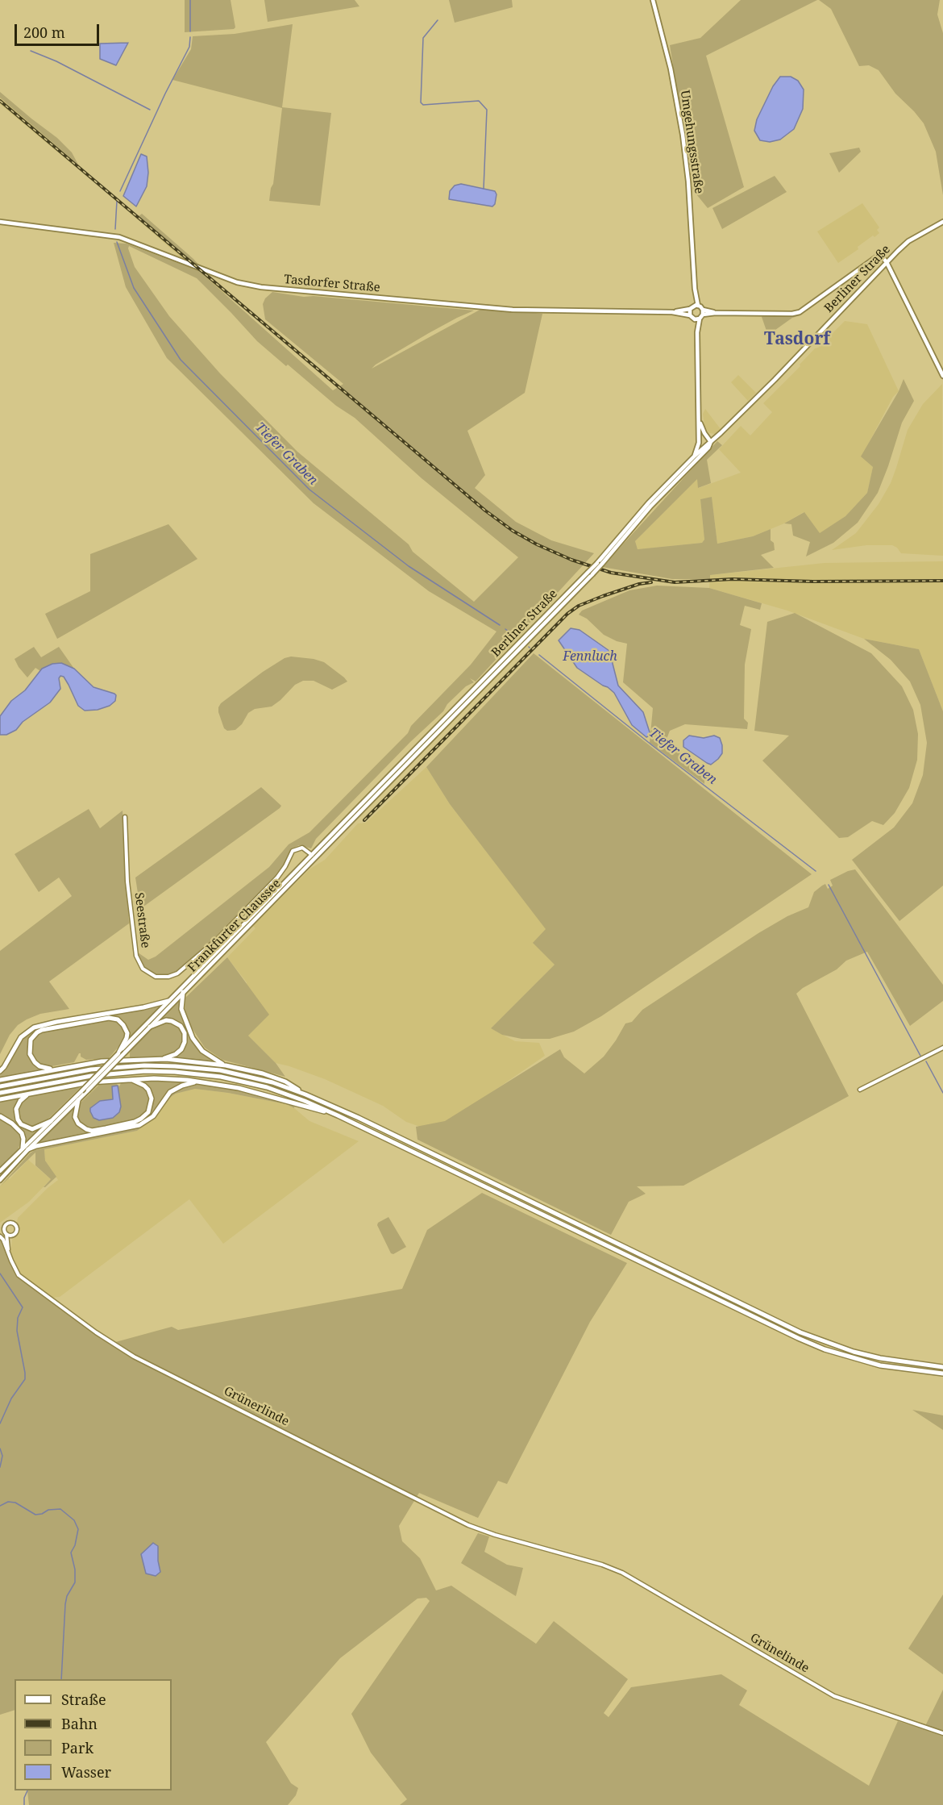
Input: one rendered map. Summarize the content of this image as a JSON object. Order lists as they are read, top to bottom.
{
  "streets": {
    "main road": [
      "Umgehungsstraße",
      "Berliner Straße",
      "Tasdorfer Straße",
      "Frankfurter Chaussee"
    ],
    "street": ["Seestraße", "Grünerlinde", "Grünelinde"]
  },
  "crossings": [
    ["Umgehungsstraße", "Tasdorfer Straße"],
    ["Berliner Straße", "Frankfurter Chaussee"],
    ["Seestraße", "Frankfurter Chaussee"],
    ["Grünerlinde", "Grünelinde"]
  ],
  "districts": ["Tasdorf"],
  "water": ["Tiefer Graben", "Fennluch"],
  "legend": [
    "Straße",
    "Bahn",
    "Park",
    "Wasser"
  ],
  "scale_bar": "200 m"
}
